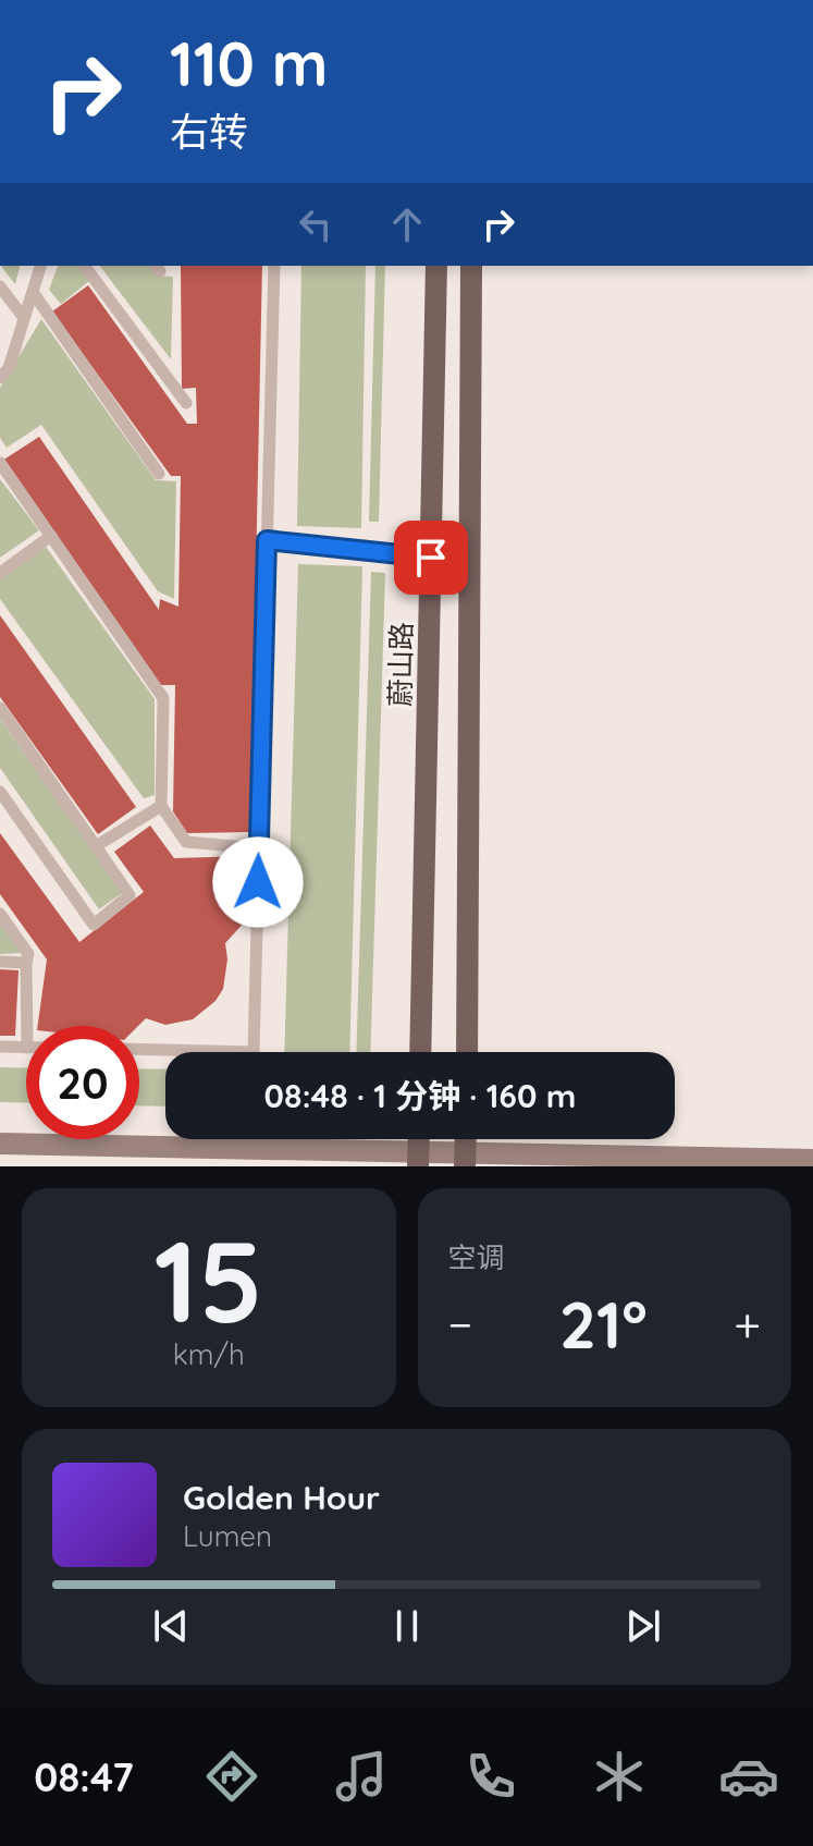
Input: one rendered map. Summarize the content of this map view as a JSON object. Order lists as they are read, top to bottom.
{
  "streets": {
    "main road": ["蔚山路"]
  },
  "page": {
    "turn": ["110 m", "右转"],
    "limit": "20",
    "trip": "08:48 · 1 分钟 · 160 m",
    "tile": [
      ["15", "km/h"],
      "空调"
    ],
    "heat": ["−", "21°", "+"],
    "song": ["Golden Hour", "Lumen"],
    "tabs": "08:47"
  }
}
